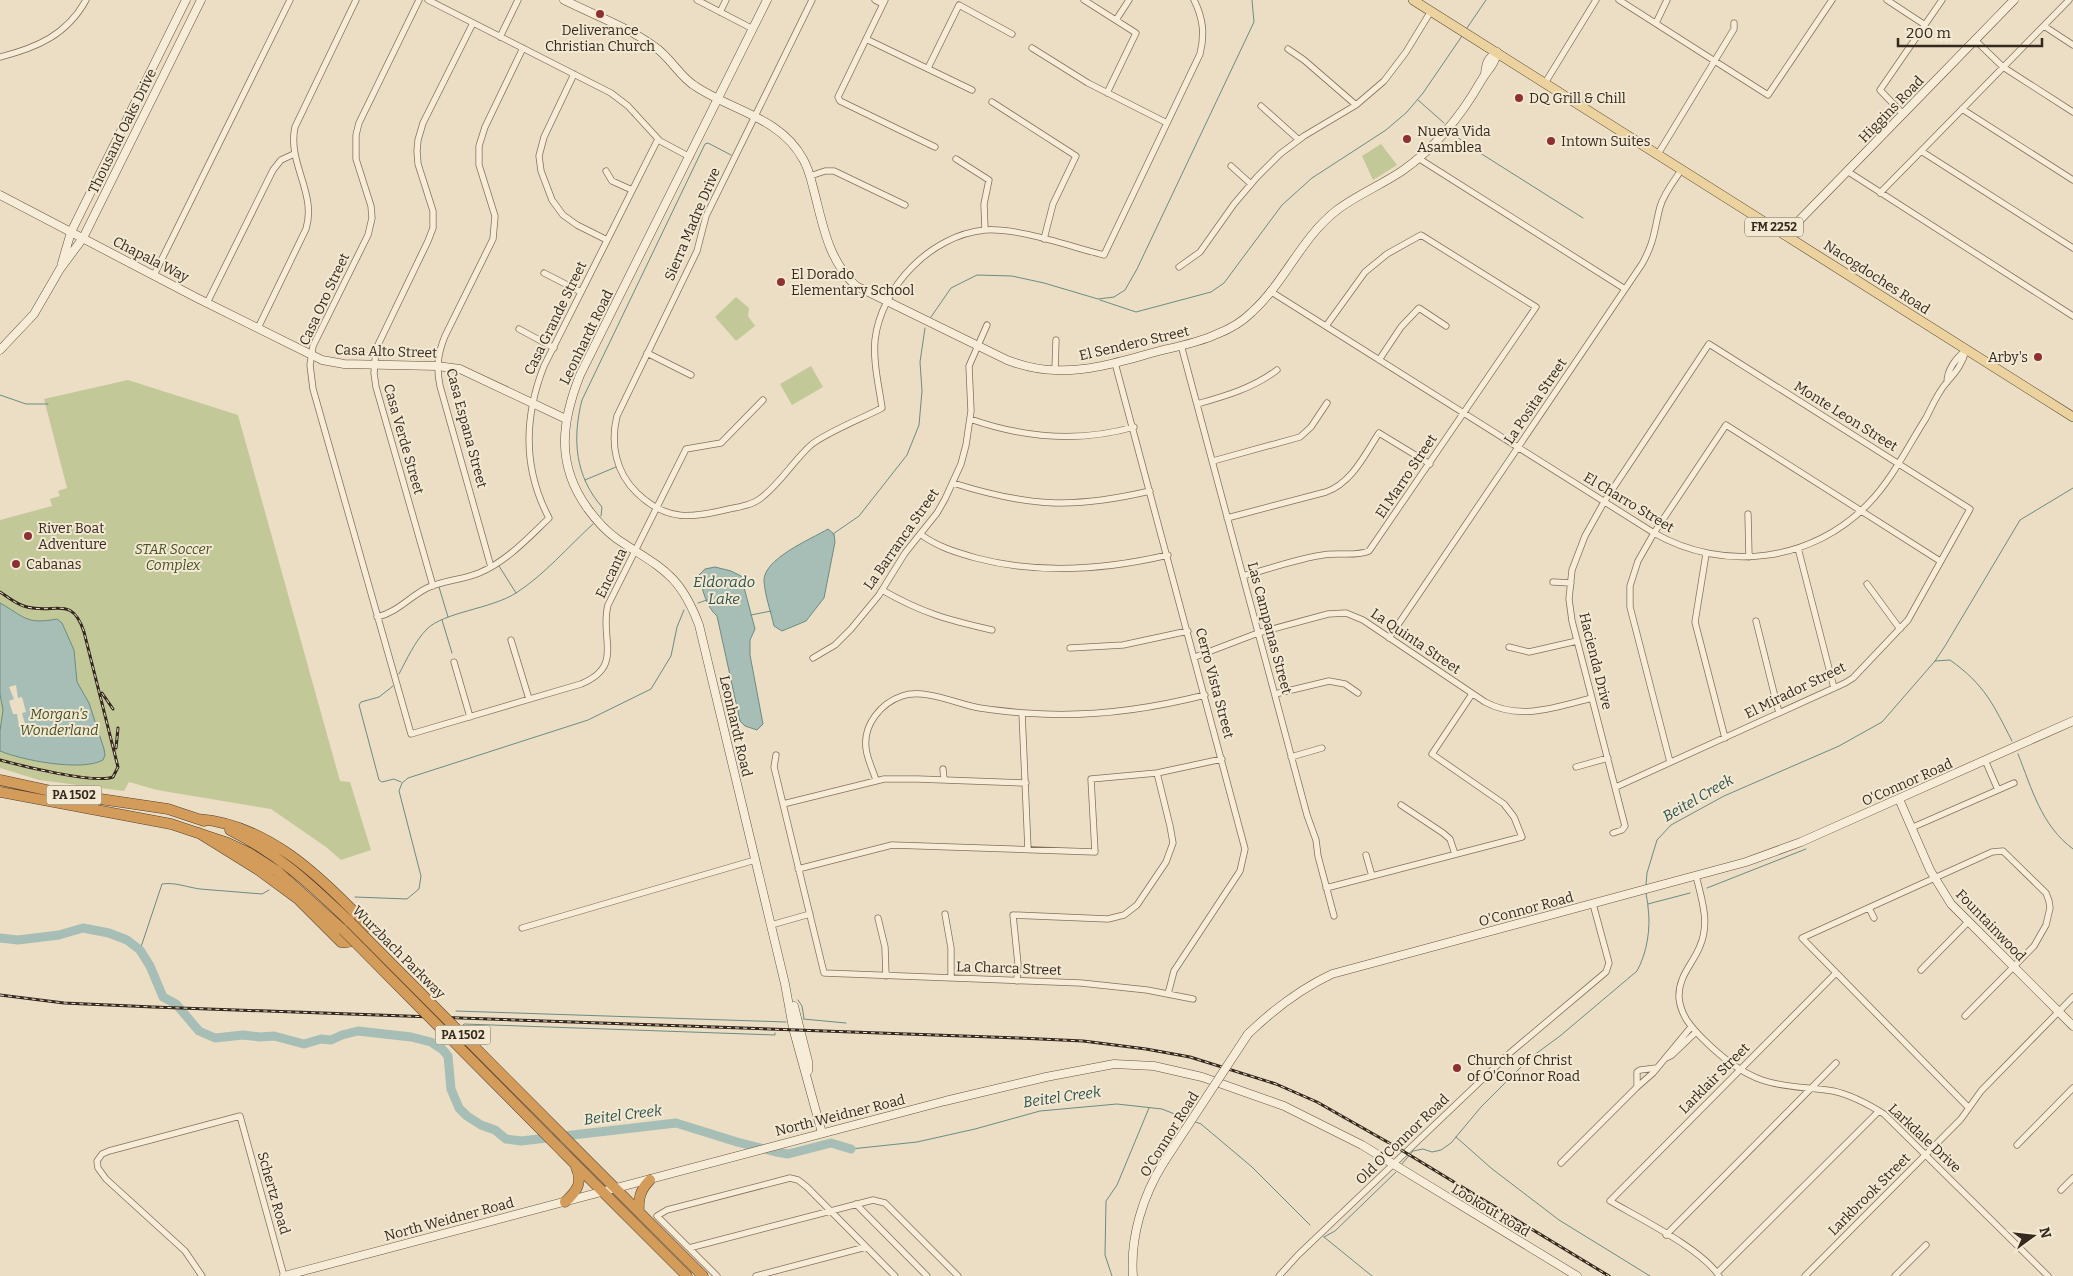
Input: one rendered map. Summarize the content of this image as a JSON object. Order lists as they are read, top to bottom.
{
  "streets": {
    "highway": ["PA 1502", "Wurzbach Parkway"],
    "main road": ["FM 2252", "Nacogdoches Road"],
    "street": [
      "Higgins Road",
      "Thousand Oaks Drive",
      "Sierra Madre Drive",
      "Chapala Way",
      "Casa Oro Street",
      "Casa Grande Street",
      "Leonhardt Road",
      "El Sendero Street",
      "Casa Alto Street",
      "La Posita Street",
      "Monte Leon Street",
      "Casa Espana Street",
      "Casa Verde Street",
      "El Marro Street",
      "El Charro Street",
      "La Barranca Street",
      "Encanta",
      "Las Campanas Street",
      "La Quinta Street",
      "Hacienda Drive",
      "Cerro Vista Street",
      "El Mirador Street",
      "O'Connor Road",
      "Fountainwood",
      "La Charca Street",
      "Larklair Street",
      "North Weidner Road",
      "Larkdale Drive",
      "Old O'Connor Road",
      "Schertz Road",
      "Larkbrook Street",
      "Lookout Road"
    ]
  },
  "crossings": [
    ["Higgins Road", "Nacogdoches Road"],
    ["Thousand Oaks Drive", "Chapala Way"],
    ["Sierra Madre Drive", "El Sendero Street"],
    ["Sierra Madre Drive", "Encanta"],
    ["Chapala Way", "Casa Alto Street"],
    ["Nacogdoches Road", "El Sendero Street"],
    ["Nacogdoches Road", "La Posita Street"],
    ["Nacogdoches Road", "El Charro Street"],
    ["Casa Oro Street", "Casa Alto Street"],
    ["Casa Oro Street", "Encanta"],
    ["Casa Grande Street", "Casa Alto Street"],
    ["Casa Grande Street", "Casa Espana Street"],
    ["Leonhardt Road", "El Sendero Street"],
    ["Leonhardt Road", "Casa Alto Street"],
    ["Leonhardt Road", "Encanta"],
    ["Leonhardt Road", "North Weidner Road"],
    ["El Sendero Street", "El Charro Street"],
    ["El Sendero Street", "La Barranca Street"],
    ["El Sendero Street", "Las Campanas Street"],
    ["El Sendero Street", "Cerro Vista Street"],
    ["Casa Alto Street", "Casa Espana Street"],
    ["Casa Alto Street", "Casa Verde Street"],
    ["La Posita Street", "El Charro Street"],
    ["La Posita Street", "La Quinta Street"],
    ["Monte Leon Street", "El Charro Street"],
    ["Monte Leon Street", "Hacienda Drive"],
    ["Monte Leon Street", "El Mirador Street"],
    ["El Marro Street", "El Charro Street"],
    ["El Marro Street", "Las Campanas Street"],
    ["El Charro Street", "Hacienda Drive"],
    ["Las Campanas Street", "La Quinta Street"],
    ["La Quinta Street", "Hacienda Drive"],
    ["La Quinta Street", "Cerro Vista Street"],
    ["Hacienda Drive", "El Mirador Street"],
    ["Cerro Vista Street", "La Charca Street"],
    ["O'Connor Road", "Fountainwood"],
    ["O'Connor Road", "Larkdale Drive"],
    ["O'Connor Road", "Old O'Connor Road"],
    ["Fountainwood", "Larkbrook Street"],
    ["Wurzbach Parkway", "North Weidner Road"],
    ["Larklair Street", "Larkdale Drive"],
    ["North Weidner Road", "Old O'Connor Road"],
    ["North Weidner Road", "Schertz Road"],
    ["North Weidner Road", "Lookout Road"],
    ["Larkdale Drive", "Larkbrook Street"],
    ["Old O'Connor Road", "Lookout Road"]
  ],
  "water": ["Eldorado Lake", "Beitel Creek"],
  "parks": ["STAR Soccer Complex", "Morgan's Wonderland"],
  "places": [
    "Deliverance Christian Church",
    "DQ Grill & Chill",
    "Nueva Vida Asamblea",
    "Intown Suites",
    "El Dorado Elementary School",
    "Arby's",
    "River Boat Adventure",
    "Cabanas",
    "Church of Christ of O'Connor Road"
  ],
  "scale_bar": "200 m",
  "north": "right"
}
